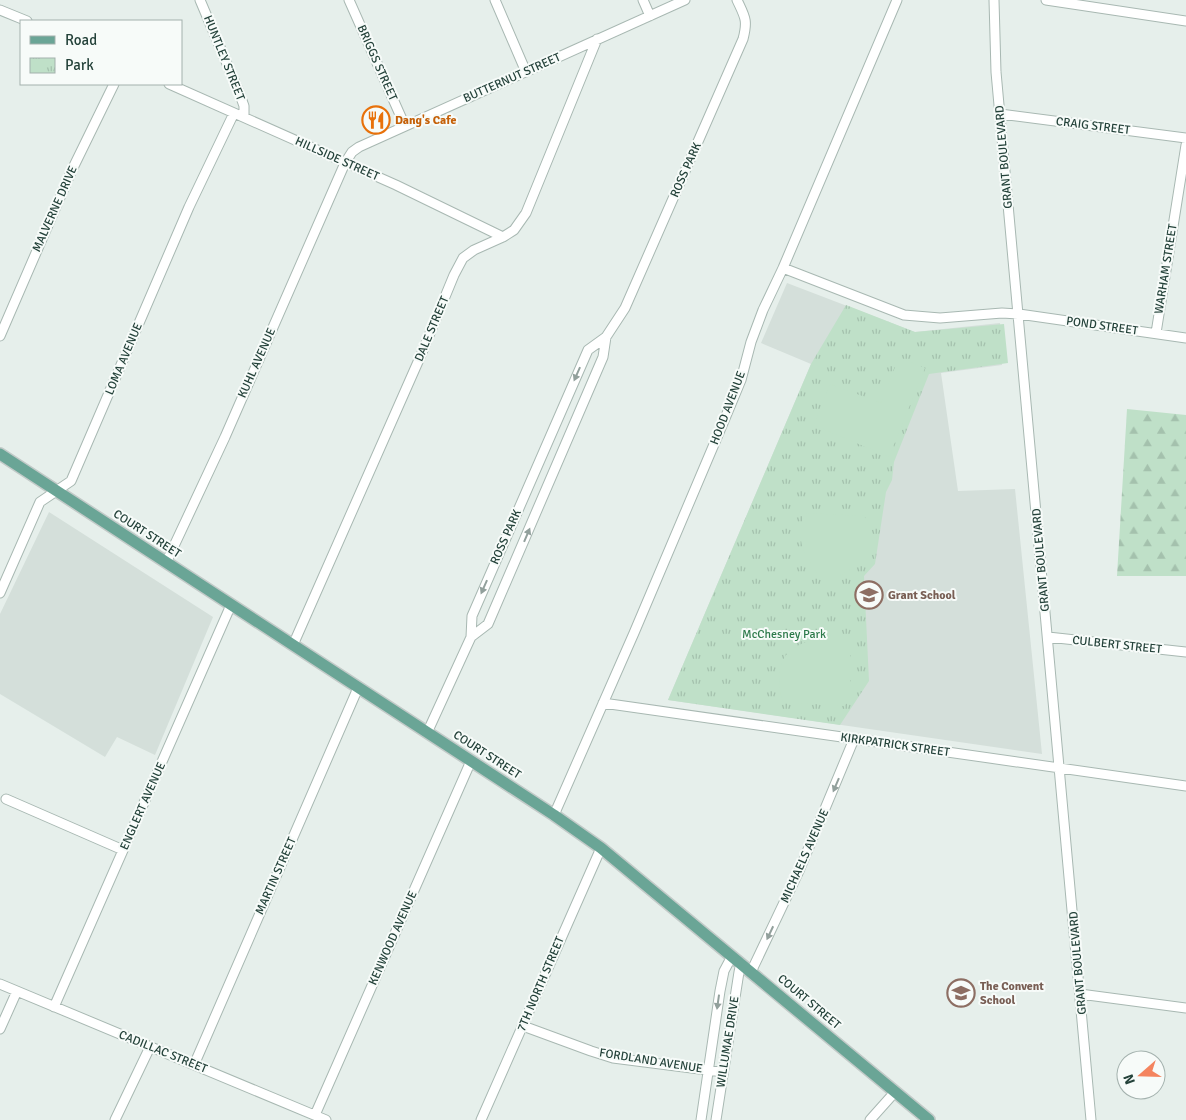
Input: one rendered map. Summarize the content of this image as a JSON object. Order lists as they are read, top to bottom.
{
  "streets": {
    "main road": ["COURT STREET"],
    "street": [
      "HUNTLEY STREET",
      "BRIGGS STREET",
      "BUTTERNUT STREET",
      "CRAIG STREET",
      "GRANT BOULEVARD",
      "HILLSIDE STREET",
      "ROSS PARK",
      "MALVERNE DRIVE",
      "WARHAM STREET",
      "POND STREET",
      "DALE STREET",
      "LOMA AVENUE",
      "KUHL AVENUE",
      "HOOD AVENUE",
      "CULBERT STREET",
      "KIRKPATRICK STREET",
      "ENGLERT AVENUE",
      "MICHAELS AVENUE",
      "MARTIN STREET",
      "KENWOOD AVENUE",
      "7TH NORTH STREET",
      "WILLUMAE DRIVE",
      "CADILLAC STREET",
      "FORDLAND AVENUE"
    ]
  },
  "crossings": [
    ["HUNTLEY STREET", "HILLSIDE STREET"],
    ["BRIGGS STREET", "BUTTERNUT STREET"],
    ["BUTTERNUT STREET", "HILLSIDE STREET"],
    ["BUTTERNUT STREET", "DALE STREET"],
    ["BUTTERNUT STREET", "KUHL AVENUE"],
    ["CRAIG STREET", "GRANT BOULEVARD"],
    ["GRANT BOULEVARD", "POND STREET"],
    ["GRANT BOULEVARD", "CULBERT STREET"],
    ["GRANT BOULEVARD", "KIRKPATRICK STREET"],
    ["HILLSIDE STREET", "DALE STREET"],
    ["HILLSIDE STREET", "LOMA AVENUE"],
    ["HILLSIDE STREET", "KUHL AVENUE"],
    ["ROSS PARK", "COURT STREET"],
    ["WARHAM STREET", "POND STREET"],
    ["POND STREET", "HOOD AVENUE"],
    ["DALE STREET", "COURT STREET"],
    ["LOMA AVENUE", "COURT STREET"],
    ["KUHL AVENUE", "COURT STREET"],
    ["HOOD AVENUE", "COURT STREET"],
    ["HOOD AVENUE", "KIRKPATRICK STREET"],
    ["COURT STREET", "ENGLERT AVENUE"],
    ["COURT STREET", "MICHAELS AVENUE"],
    ["COURT STREET", "MARTIN STREET"],
    ["COURT STREET", "KENWOOD AVENUE"],
    ["COURT STREET", "7TH NORTH STREET"],
    ["COURT STREET", "WILLUMAE DRIVE"],
    ["KIRKPATRICK STREET", "MICHAELS AVENUE"],
    ["ENGLERT AVENUE", "CADILLAC STREET"],
    ["MARTIN STREET", "CADILLAC STREET"],
    ["KENWOOD AVENUE", "CADILLAC STREET"],
    ["7TH NORTH STREET", "FORDLAND AVENUE"],
    ["WILLUMAE DRIVE", "FORDLAND AVENUE"]
  ],
  "one_way": ["MICHAELS AVENUE"],
  "parks": ["McChesney Park"],
  "places": {
    "restaurant": ["Dang's Cafe"],
    "school or university": ["Grant School", "The Convent School"]
  },
  "legend": ["Road", "Park"],
  "north": "left"
}
